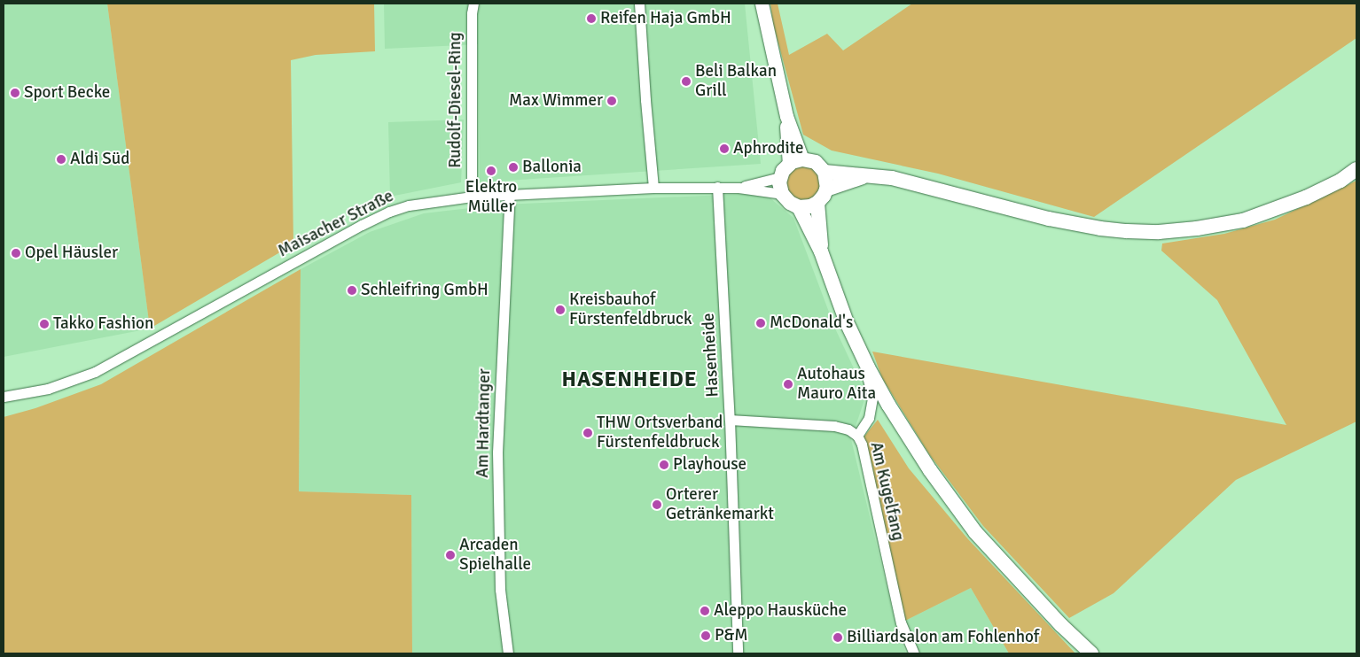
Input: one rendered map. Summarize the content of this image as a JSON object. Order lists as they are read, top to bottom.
{
  "streets": {
    "street": [
      "Rudolf-Diesel-Ring",
      "Maisacher Straße",
      "Hasenheide",
      "Am Hardtanger",
      "Am Kugelfang"
    ]
  },
  "crossings": [
    ["Rudolf-Diesel-Ring", "Maisacher Straße"],
    ["Maisacher Straße", "Hasenheide"],
    ["Maisacher Straße", "Am Hardtanger"],
    ["Hasenheide", "Am Kugelfang"]
  ],
  "districts": ["HASENHEIDE"],
  "places": [
    "Reifen Haja GmbH",
    "Beli Balkan Grill",
    "Sport Becke",
    "Max Wimmer",
    "Aphrodite",
    "Aldi Süd",
    "Ballonia",
    "Elektro Müller",
    "Opel Häusler",
    "Schleifring GmbH",
    "Kreisbauhof Fürstenfeldbruck",
    "McDonald's",
    "Takko Fashion",
    "Autohaus Mauro Aita",
    "THW Ortsverband Fürstenfeldbruck",
    "Playhouse",
    "Orterer Getränkemarkt",
    "Arcaden Spielhalle",
    "Aleppo Hausküche",
    "P&M",
    "Billiardsalon am Fohlenhof"
  ]
}
